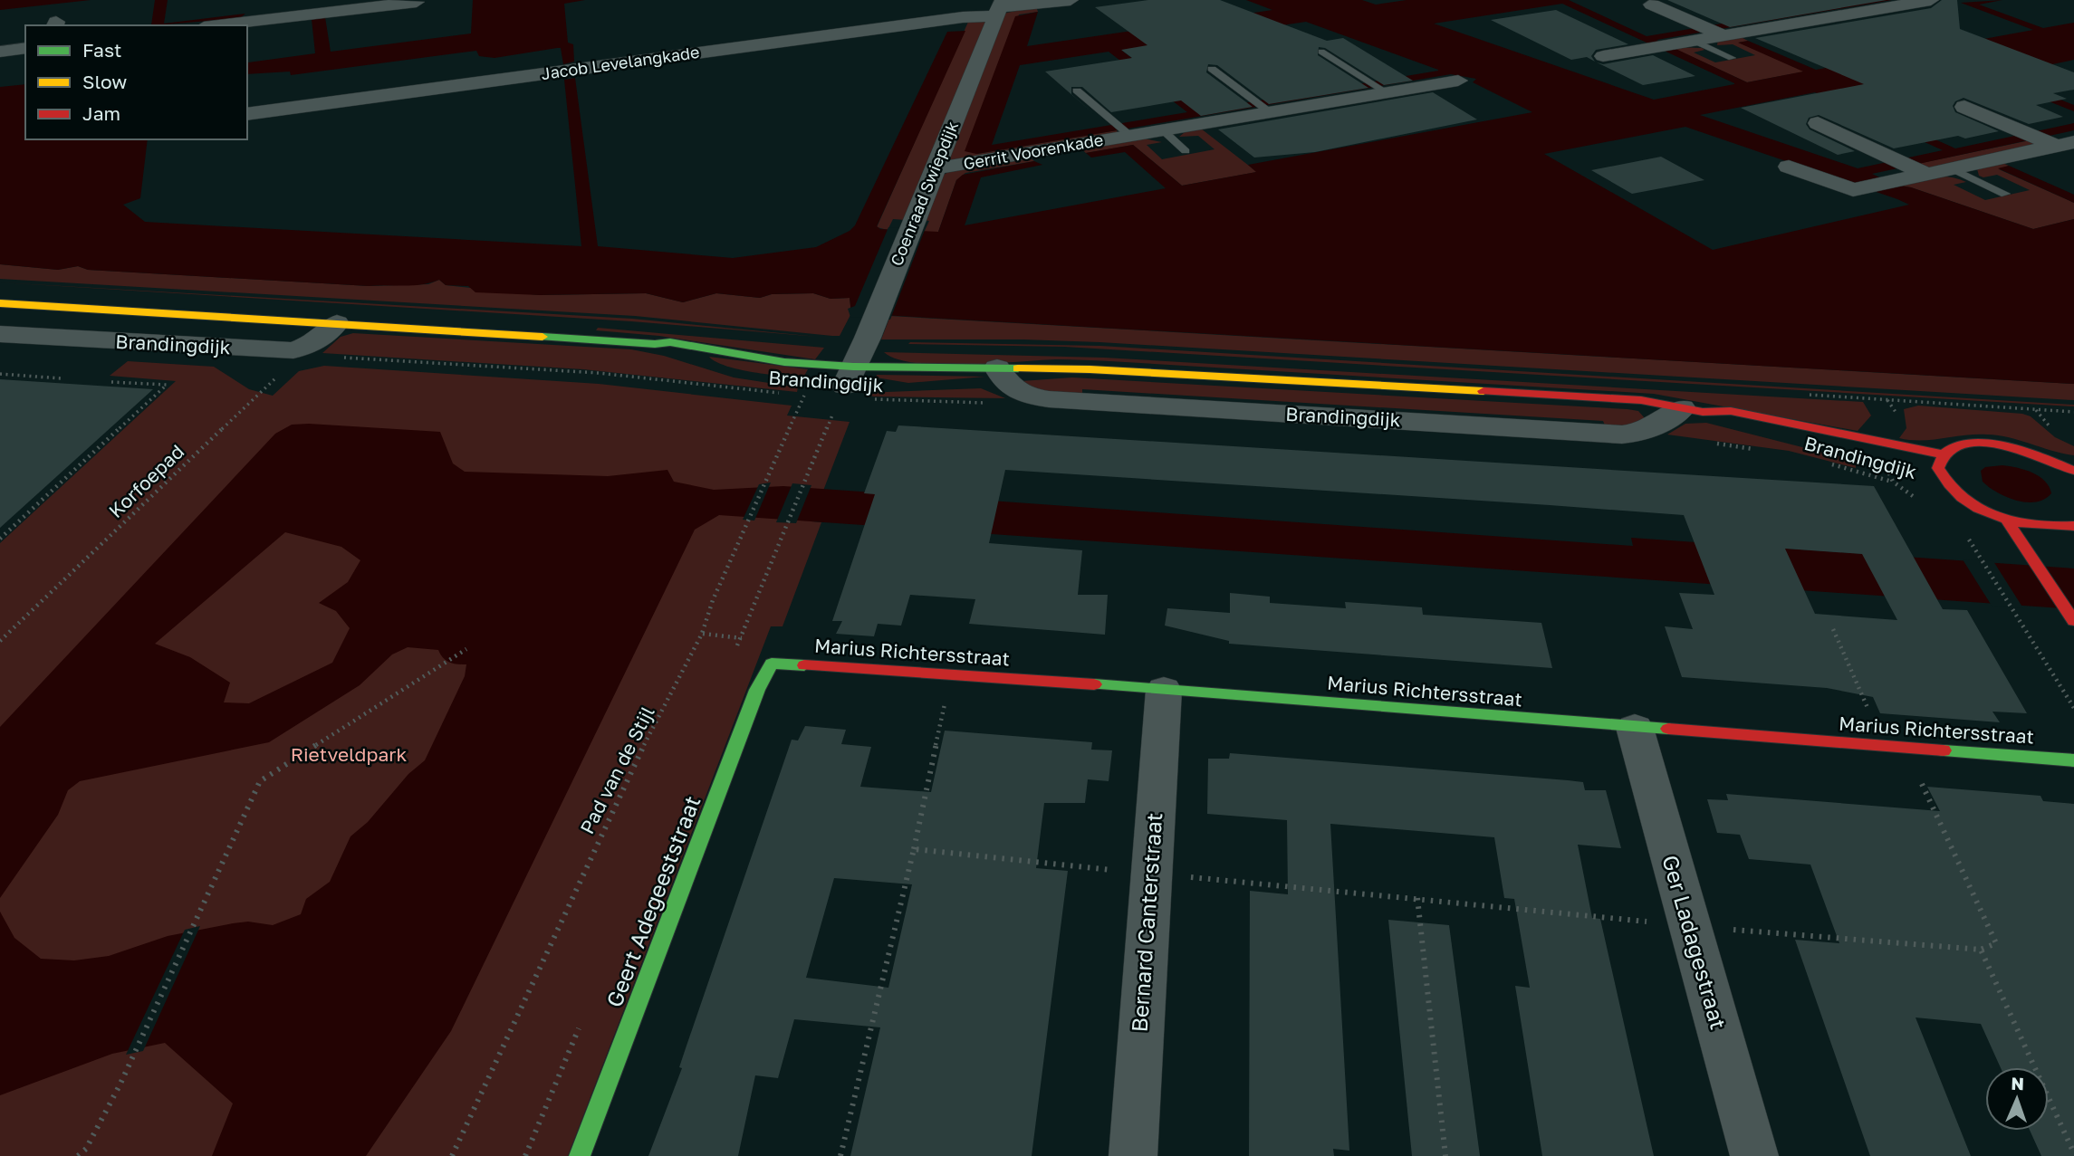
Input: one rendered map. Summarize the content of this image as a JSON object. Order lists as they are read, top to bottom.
{
  "streets": {
    "street": [
      "Jacob Levelangkade",
      "Gerrit Voorenkade",
      "Coenraad Swiepdijk",
      "Brandingdijk",
      "Marius Richtersstraat",
      "Geert Adegeeststraat",
      "Bernard Canterstraat",
      "Ger Ladagestraat"
    ],
    "path": ["Korfoepad", "Pad van de Stijl"]
  },
  "crossings": [
    ["Jacob Levelangkade", "Coenraad Swiepdijk"],
    ["Gerrit Voorenkade", "Coenraad Swiepdijk"],
    ["Coenraad Swiepdijk", "Brandingdijk"],
    ["Brandingdijk", "Korfoepad"],
    ["Marius Richtersstraat", "Geert Adegeeststraat"],
    ["Marius Richtersstraat", "Bernard Canterstraat"],
    ["Marius Richtersstraat", "Ger Ladagestraat"]
  ],
  "parks": ["Rietveldpark"],
  "legend": ["Fast", "Slow", "Jam"],
  "north": "top"
}
